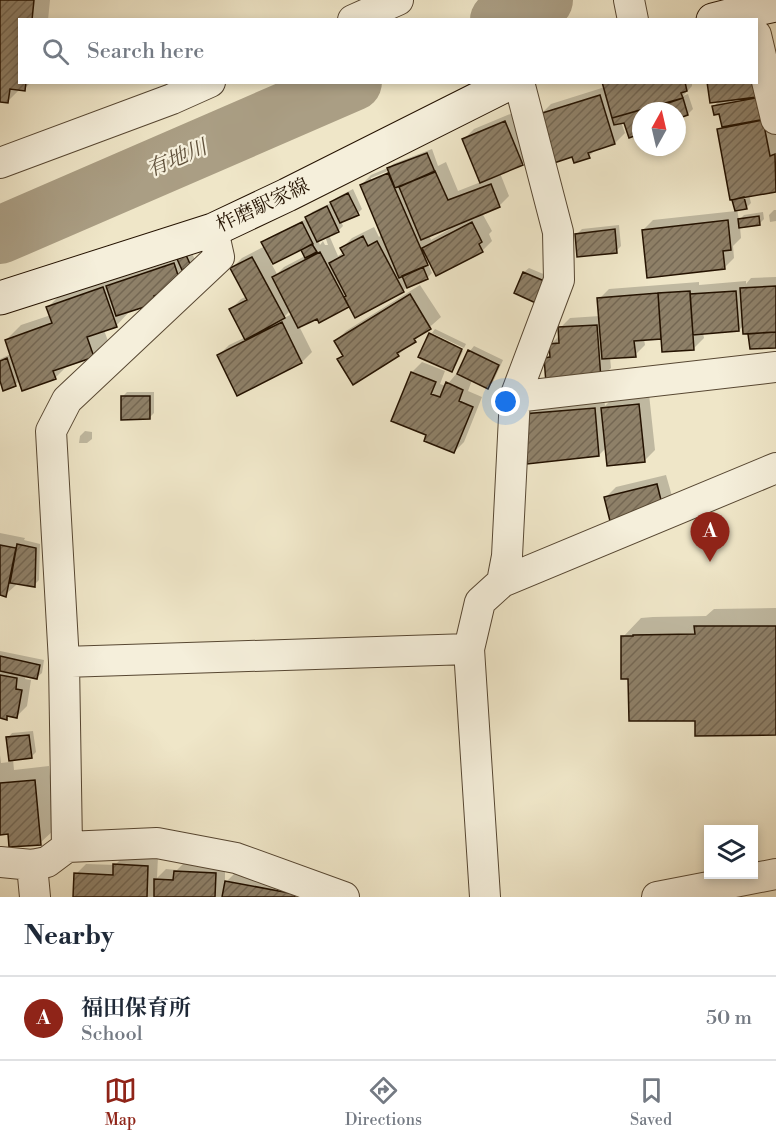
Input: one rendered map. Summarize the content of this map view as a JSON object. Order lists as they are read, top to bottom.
{
  "streets": {
    "main road": ["柞磨駅家線"]
  },
  "water": ["有地川"],
  "north": "top",
  "page": {
    "search": "Search here",
    "pins": "A",
    "heading": "Nearby",
    "list": [
      {
        "mark": "A",
        "name": "福田保育所",
        "note": "School",
        "value": "50 m"
      }
    ],
    "nav": ["Map", "Directions", "Saved"]
  }
}
